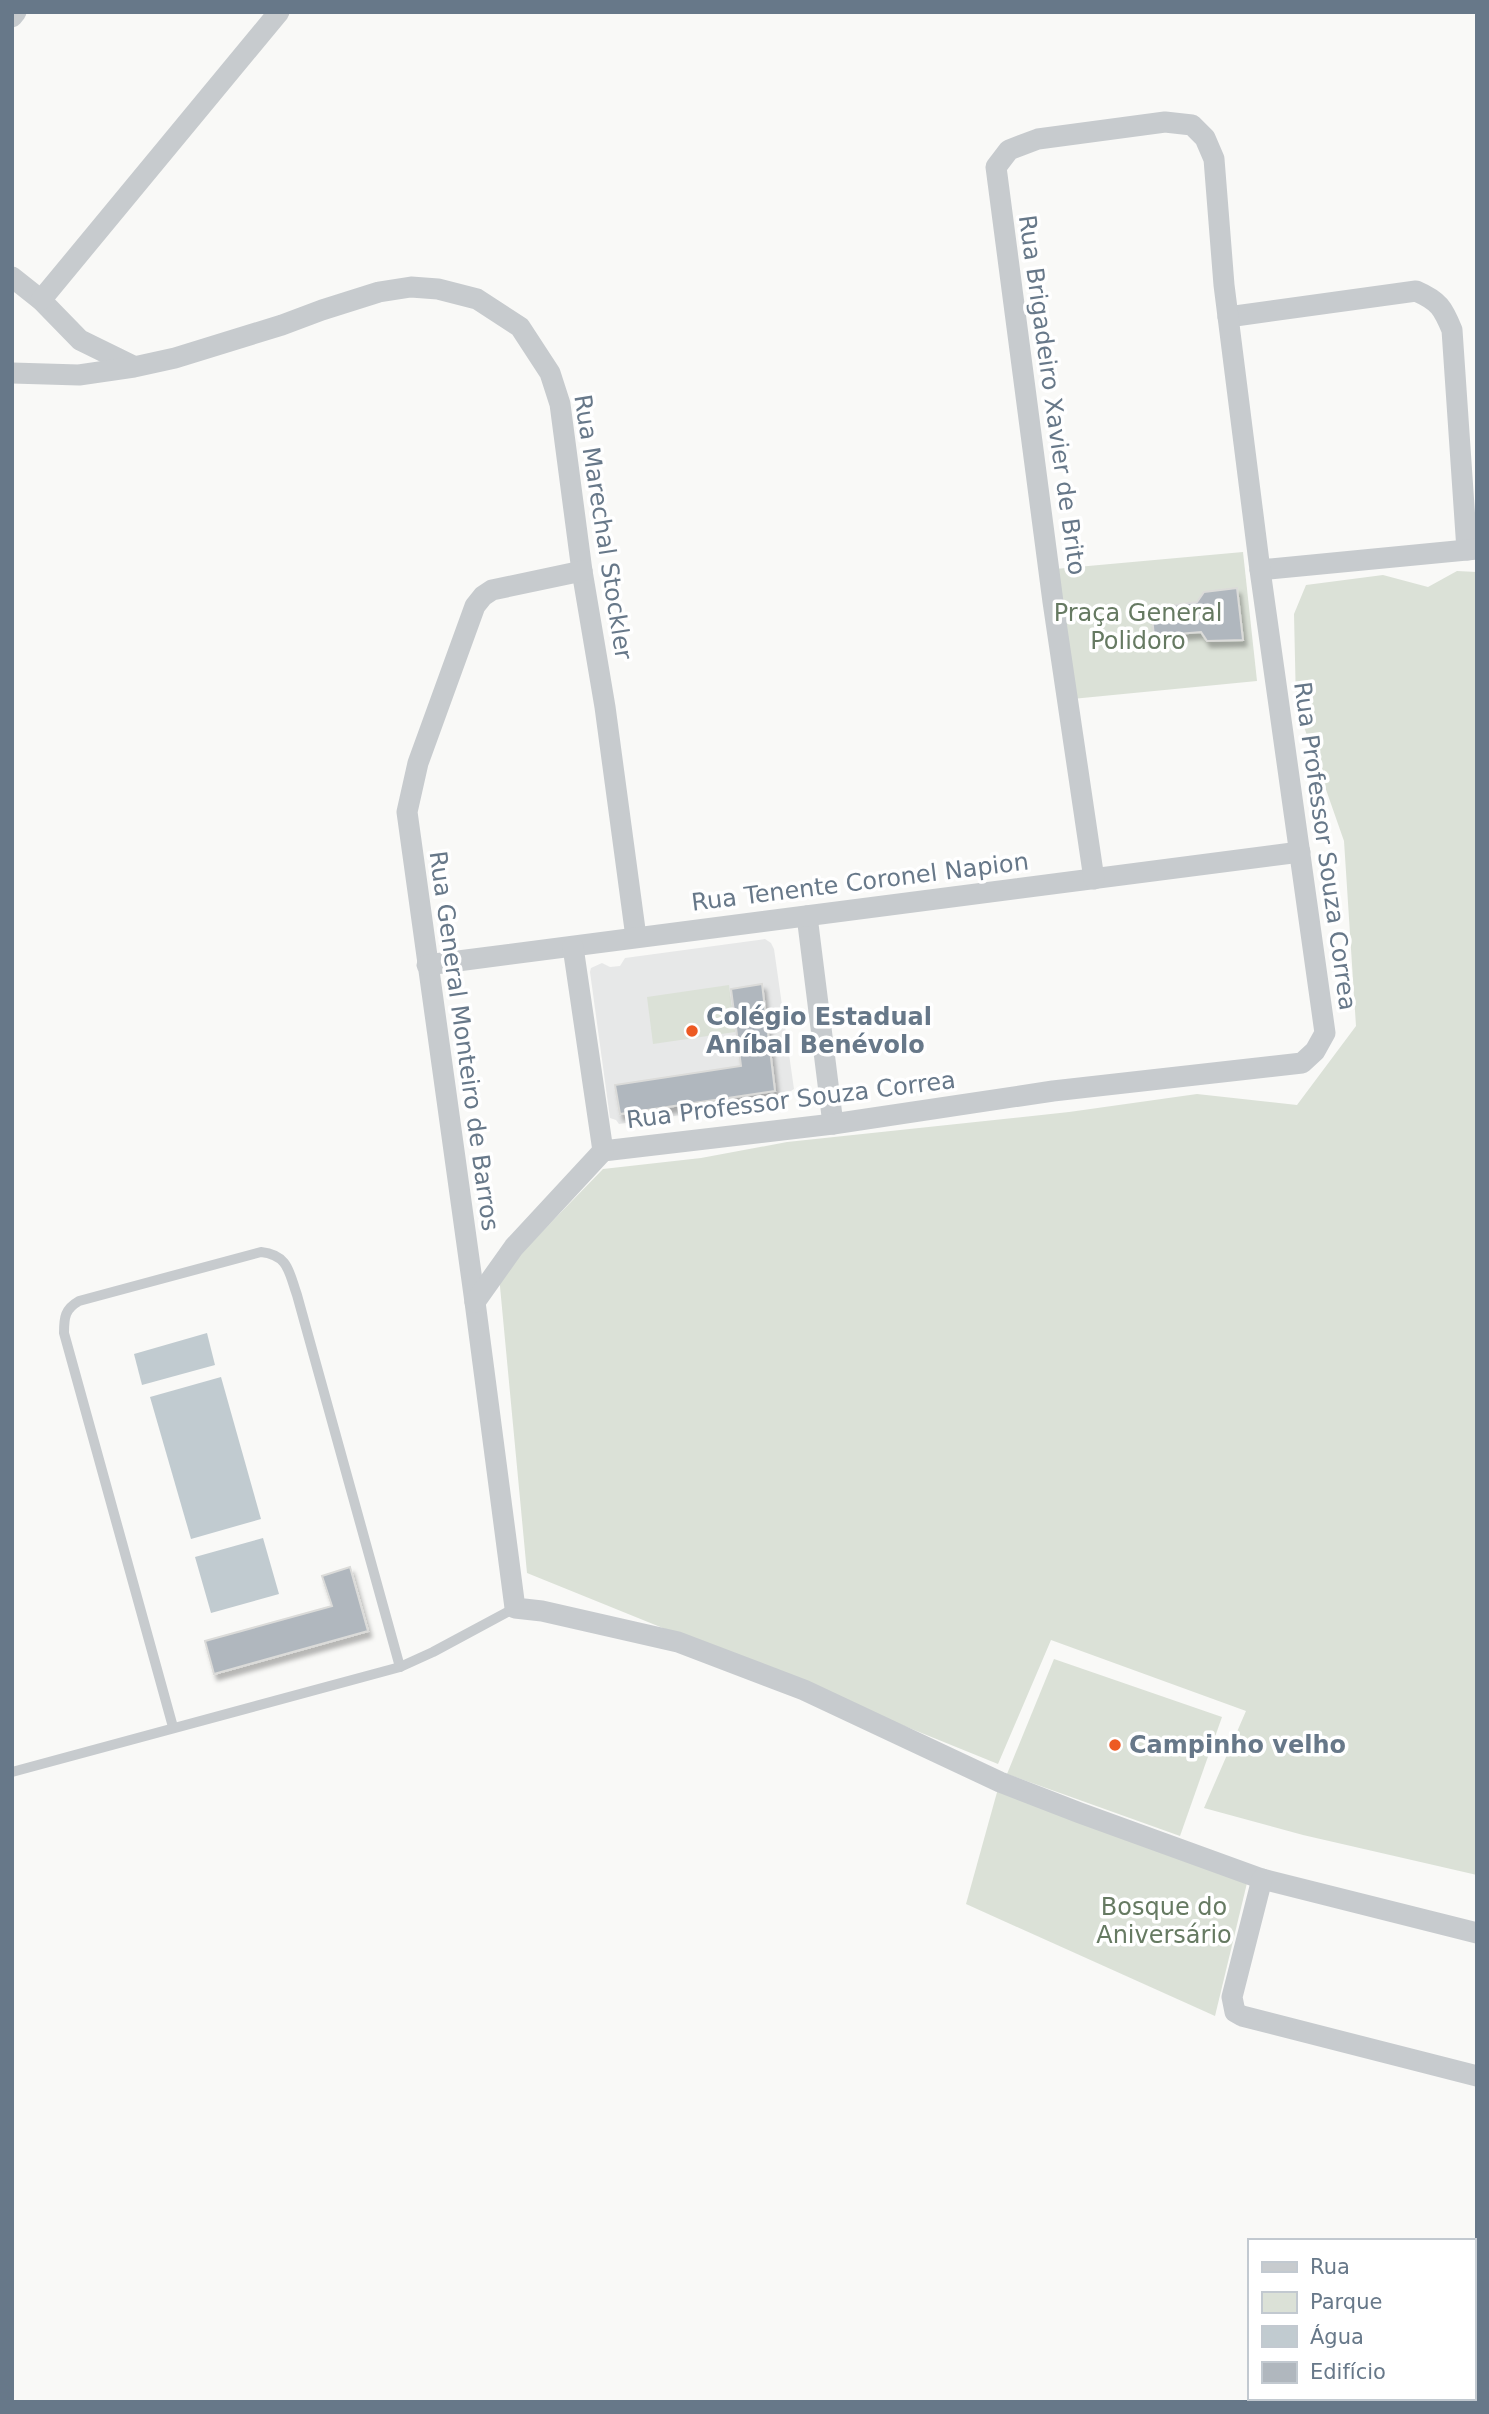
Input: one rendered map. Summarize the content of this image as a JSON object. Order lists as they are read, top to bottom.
{
  "streets": {
    "street": [
      "Rua Brigadeiro Xavier de Brito",
      "Rua Marechal Stockler",
      "Rua Professor Souza Correa",
      "Rua Tenente Coronel Napion",
      "Rua General Monteiro de Barros"
    ]
  },
  "crossings": [
    ["Rua Brigadeiro Xavier de Brito", "Rua Professor Souza Correa"],
    ["Rua Brigadeiro Xavier de Brito", "Rua Tenente Coronel Napion"],
    ["Rua Marechal Stockler", "Rua Tenente Coronel Napion"],
    ["Rua Marechal Stockler", "Rua General Monteiro de Barros"],
    ["Rua Professor Souza Correa", "Rua Tenente Coronel Napion"],
    ["Rua Tenente Coronel Napion", "Rua General Monteiro de Barros"]
  ],
  "parks": ["Praça General Polidoro", "Bosque do Aniversário"],
  "places": ["Colégio Estadual Aníbal Benévolo", "Campinho velho"],
  "legend": [
    "Rua",
    "Parque",
    "Água",
    "Edifício"
  ]
}
